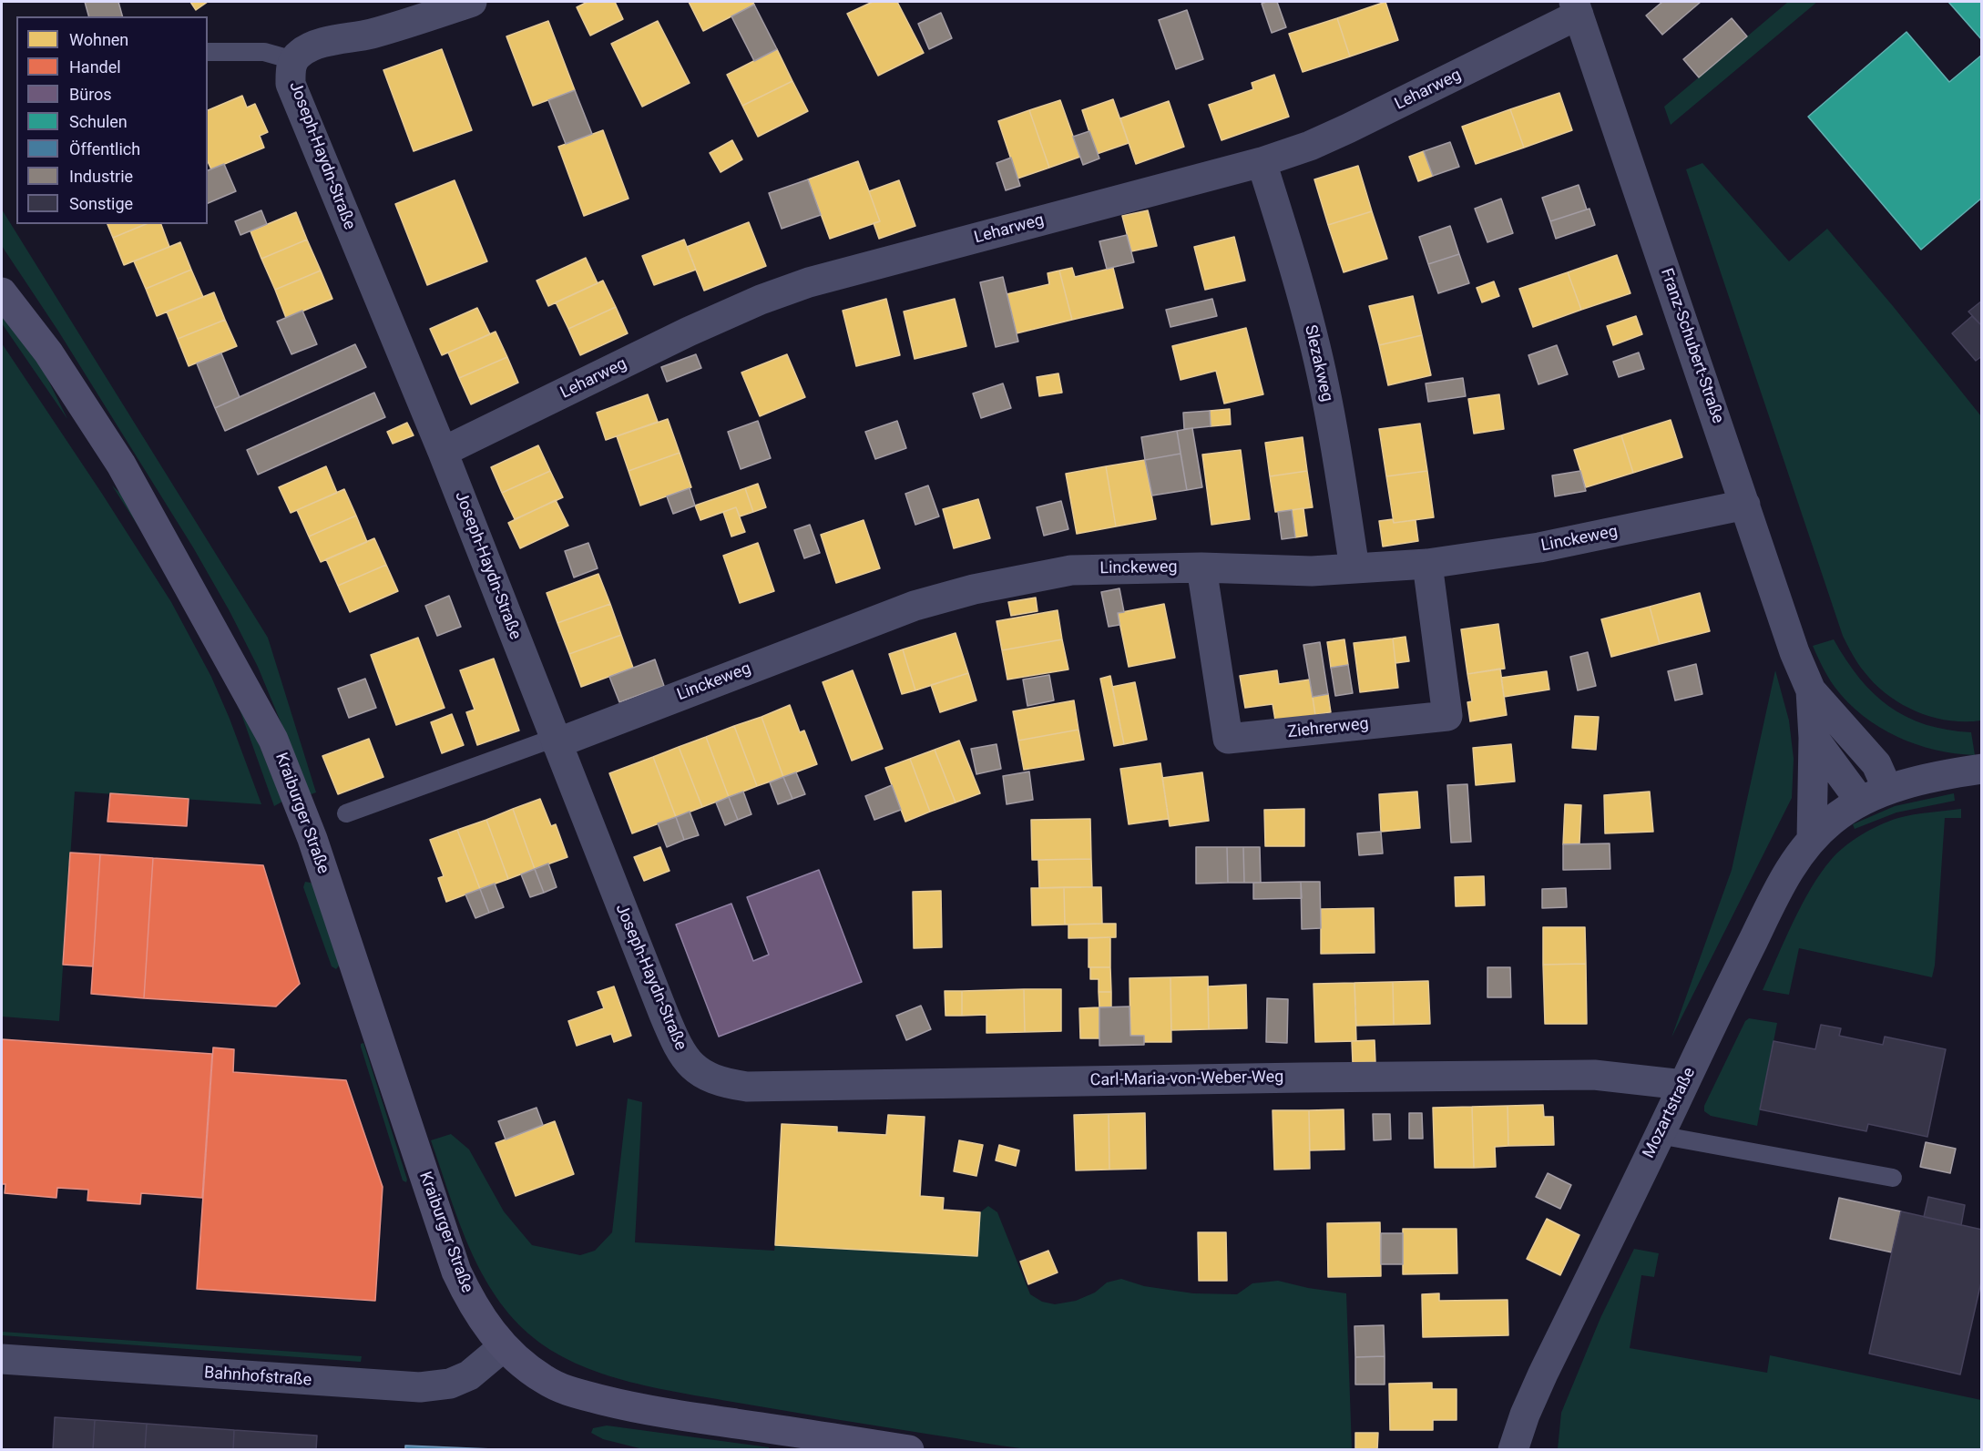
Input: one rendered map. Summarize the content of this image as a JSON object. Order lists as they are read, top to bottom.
{
  "streets": {
    "main road": ["Kraiburger Straße"],
    "street": [
      "Leharweg",
      "Joseph-Haydn-Straße",
      "Franz-Schubert-Straße",
      "Slezakweg",
      "Linckeweg",
      "Ziehrerweg",
      "Carl-Maria-von-Weber-Weg",
      "Mozartstraße",
      "Bahnhofstraße"
    ]
  },
  "crossings": [
    ["Leharweg", "Joseph-Haydn-Straße"],
    ["Leharweg", "Franz-Schubert-Straße"],
    ["Leharweg", "Slezakweg"],
    ["Joseph-Haydn-Straße", "Linckeweg"],
    ["Joseph-Haydn-Straße", "Carl-Maria-von-Weber-Weg"],
    ["Franz-Schubert-Straße", "Linckeweg"],
    ["Franz-Schubert-Straße", "Mozartstraße"],
    ["Slezakweg", "Linckeweg"],
    ["Linckeweg", "Ziehrerweg"],
    ["Kraiburger Straße", "Bahnhofstraße"],
    ["Carl-Maria-von-Weber-Weg", "Mozartstraße"]
  ],
  "legend": [
    "Wohnen",
    "Handel",
    "Büros",
    "Schulen",
    "Öffentlich",
    "Industrie",
    "Sonstige"
  ]
}
